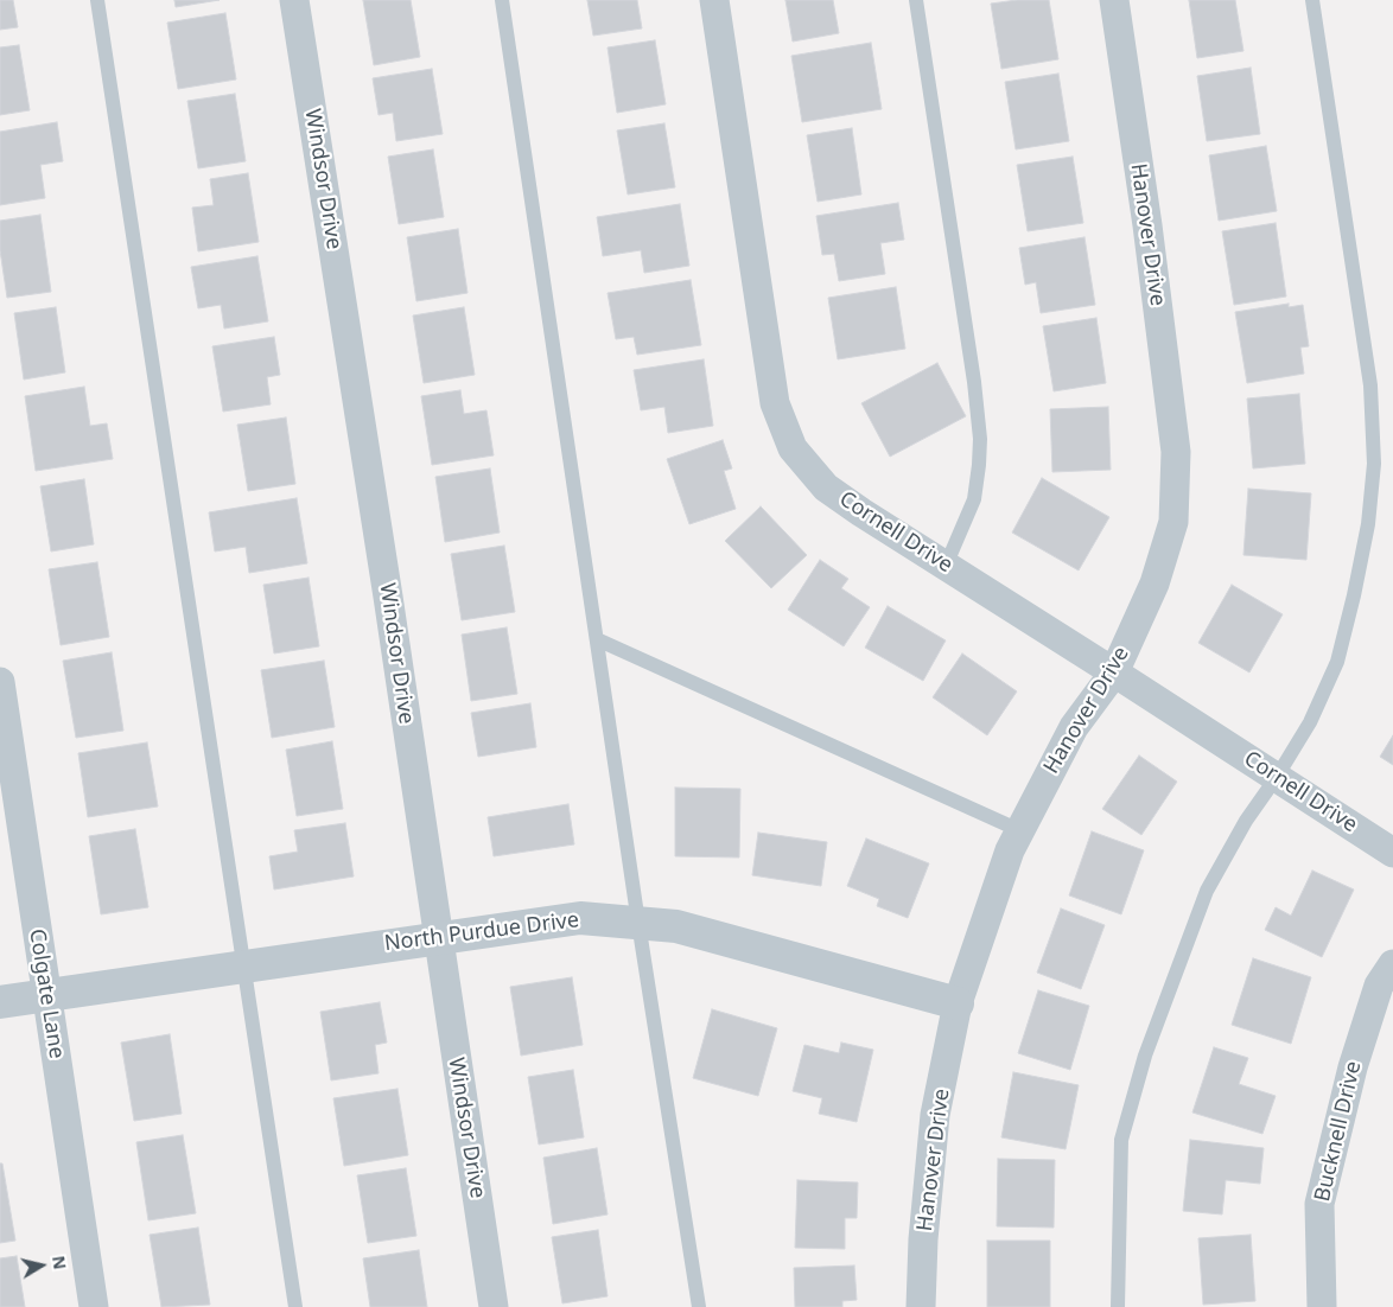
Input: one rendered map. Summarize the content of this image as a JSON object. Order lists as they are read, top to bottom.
{
  "streets": {
    "street": [
      "Windsor Drive",
      "Hanover Drive",
      "Cornell Drive",
      "North Purdue Drive",
      "Colgate Lane",
      "Bucknell Drive"
    ]
  },
  "crossings": [
    ["Windsor Drive", "North Purdue Drive"],
    ["Hanover Drive", "Cornell Drive"],
    ["Hanover Drive", "North Purdue Drive"],
    ["North Purdue Drive", "Colgate Lane"]
  ],
  "north": "right"
}
